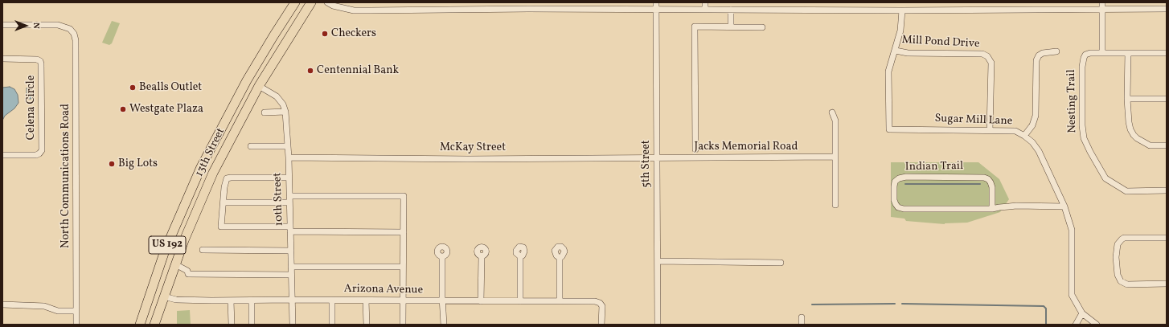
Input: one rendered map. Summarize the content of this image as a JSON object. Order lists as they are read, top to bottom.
{
  "streets": {
    "highway": ["13th Street", "US 192"],
    "street": [
      "Mill Pond Drive",
      "Nesting Trail",
      "Celena Circle",
      "Sugar Mill Lane",
      "Jacks Memorial Road",
      "McKay Street",
      "5th Street",
      "Indian Trail",
      "North Communications Road",
      "10th Street",
      "Arizona Avenue"
    ]
  },
  "crossings": [
    ["Mill Pond Drive", "Sugar Mill Lane"],
    ["Sugar Mill Lane", "Indian Trail"],
    ["Jacks Memorial Road", "McKay Street"],
    ["Jacks Memorial Road", "5th Street"],
    ["McKay Street", "5th Street"],
    ["McKay Street", "10th Street"],
    ["13th Street", "10th Street"],
    ["13th Street", "Arizona Avenue"],
    ["10th Street", "Arizona Avenue"]
  ],
  "places": [
    "Checkers",
    "Centennial Bank",
    "Bealls Outlet",
    "Westgate Plaza",
    "Big Lots"
  ],
  "north": "right"
}
